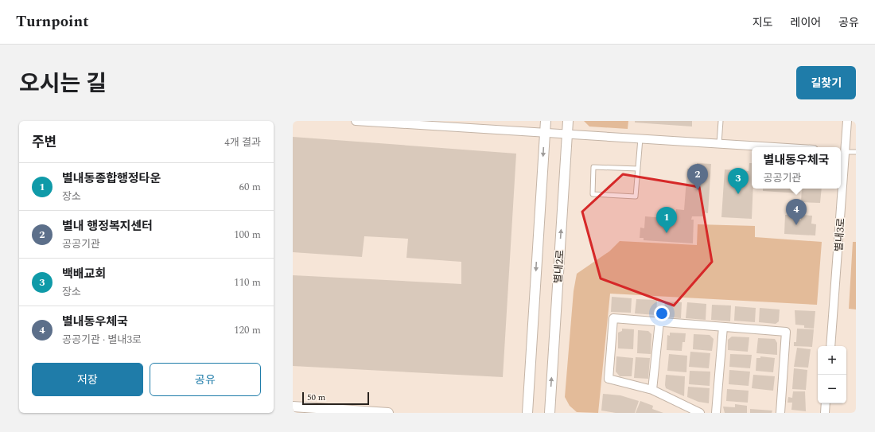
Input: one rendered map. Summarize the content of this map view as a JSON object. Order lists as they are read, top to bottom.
{
  "streets": {
    "street": ["별내3로", "별내2로"]
  },
  "scale_bar": "50 m",
  "page": {
    "header": "Turnpoint",
    "nav": ["지도", "레이어", "공유"],
    "title": "오시는 길",
    "buttons": [
      "길찾기",
      ["저장", "공유"]
    ],
    "heading": ["주변", "4개 결과"],
    "popup": ["별내동우체국", "공공기관"],
    "list": [
      {
        "mark": "1",
        "name": "별내동종합행정타운",
        "note": "장소",
        "value": "60 m"
      },
      {
        "mark": "2",
        "name": "별내 행정복지센터",
        "note": "공공기관",
        "value": "100 m"
      },
      {
        "mark": "3",
        "name": "백배교회",
        "note": "장소",
        "value": "110 m"
      },
      {
        "mark": "4",
        "name": "별내동우체국",
        "note": "공공기관 · 별내3로",
        "value": "120 m"
      }
    ],
    "pins": [
      "2",
      "3",
      "4",
      "1"
    ],
    "map_buttons": ["+", "−"],
    "scale": "50 m"
  }
}
